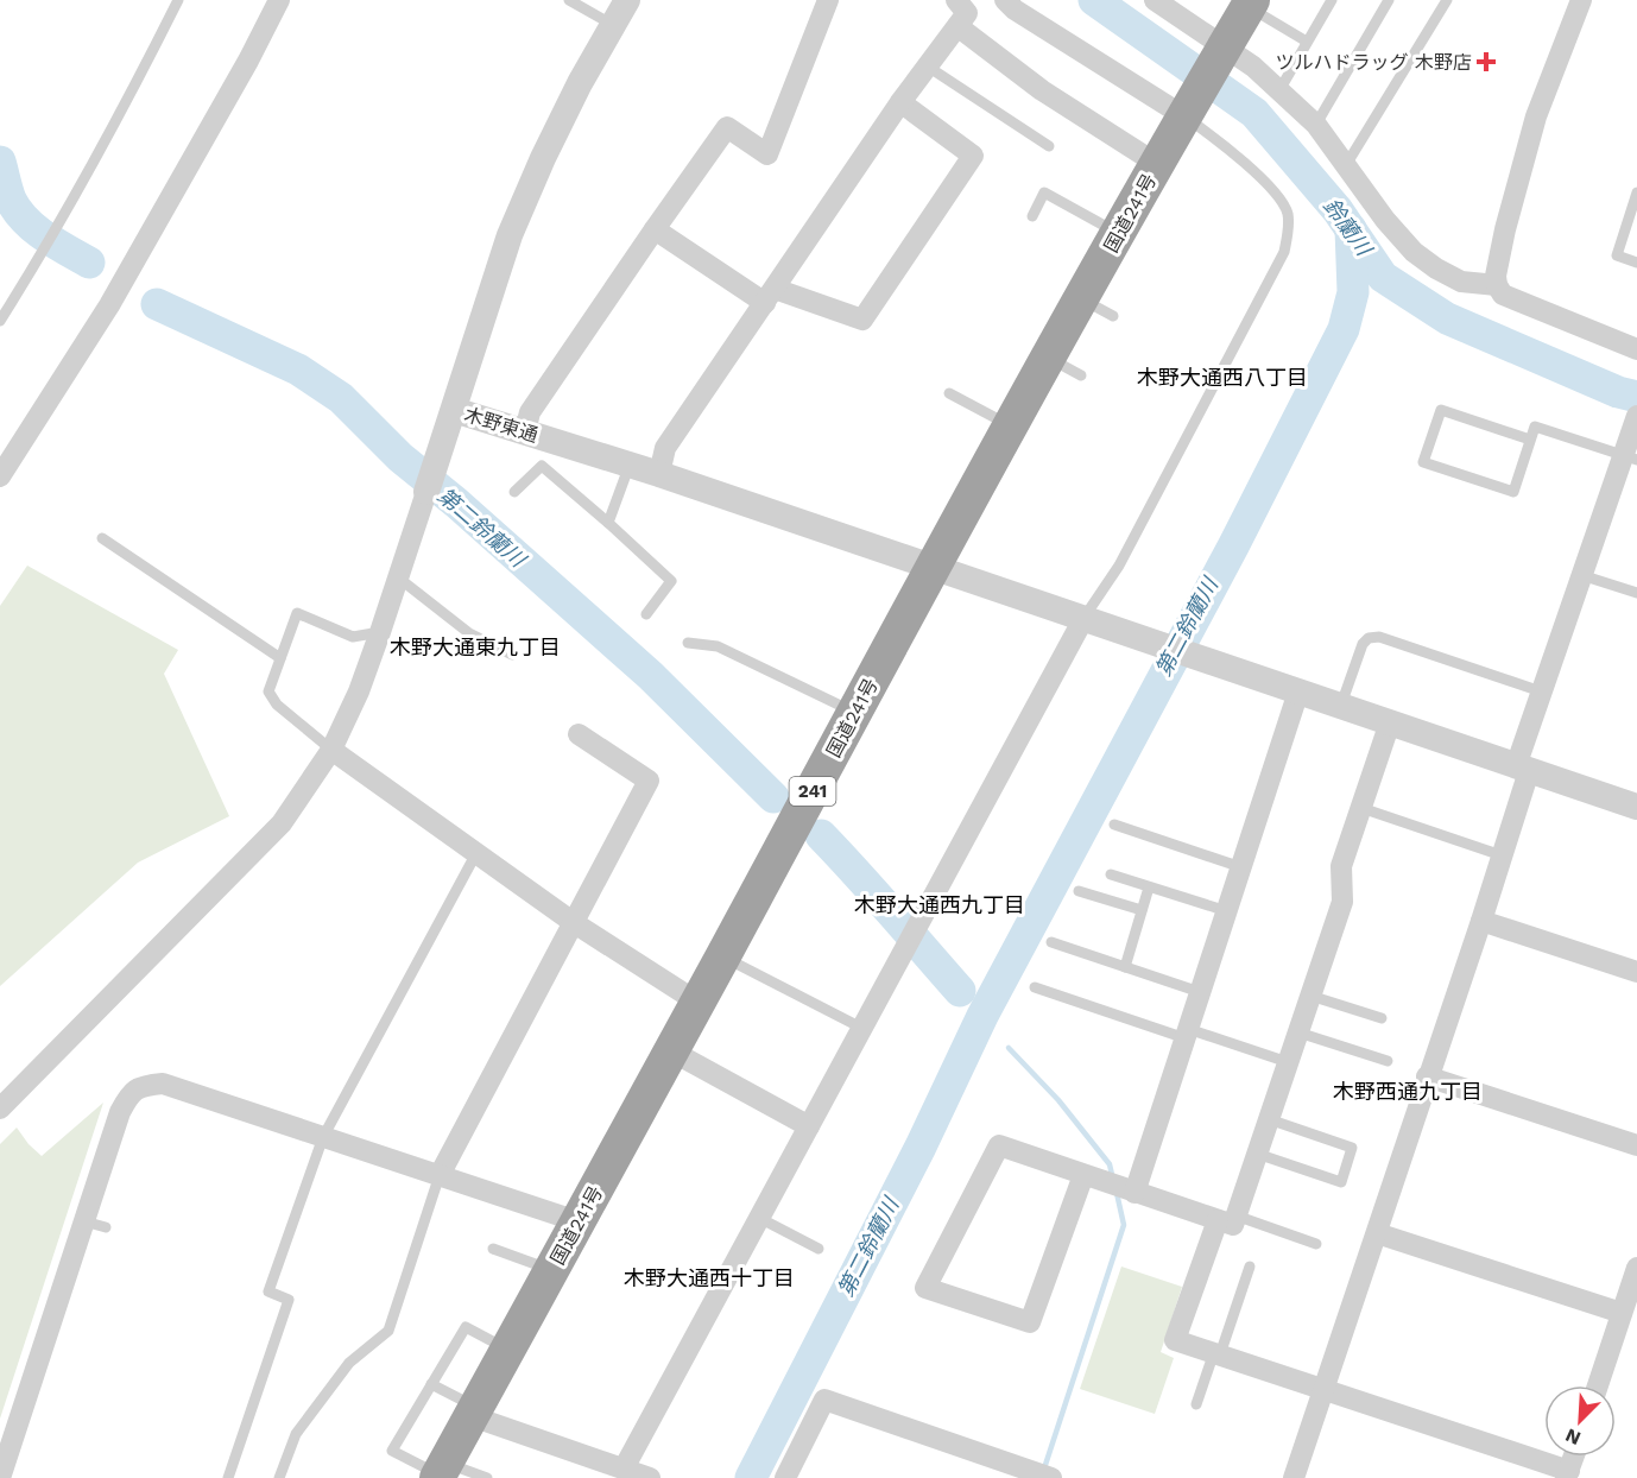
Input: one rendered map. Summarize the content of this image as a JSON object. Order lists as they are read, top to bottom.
{
  "streets": {
    "highway": ["国道241号", "241"],
    "street": ["木野東通"]
  },
  "crossings": [
    ["国道241号", "木野東通"]
  ],
  "districts": [
    "木野大通西八丁目",
    "木野大通東九丁目",
    "木野大通西九丁目",
    "木野西通九丁目",
    "木野大通西十丁目"
  ],
  "water": ["鈴蘭川", "第二鈴蘭川"],
  "places": {
    "health": ["ツルハドラッグ 木野店"]
  },
  "north": "bottom left"
}
